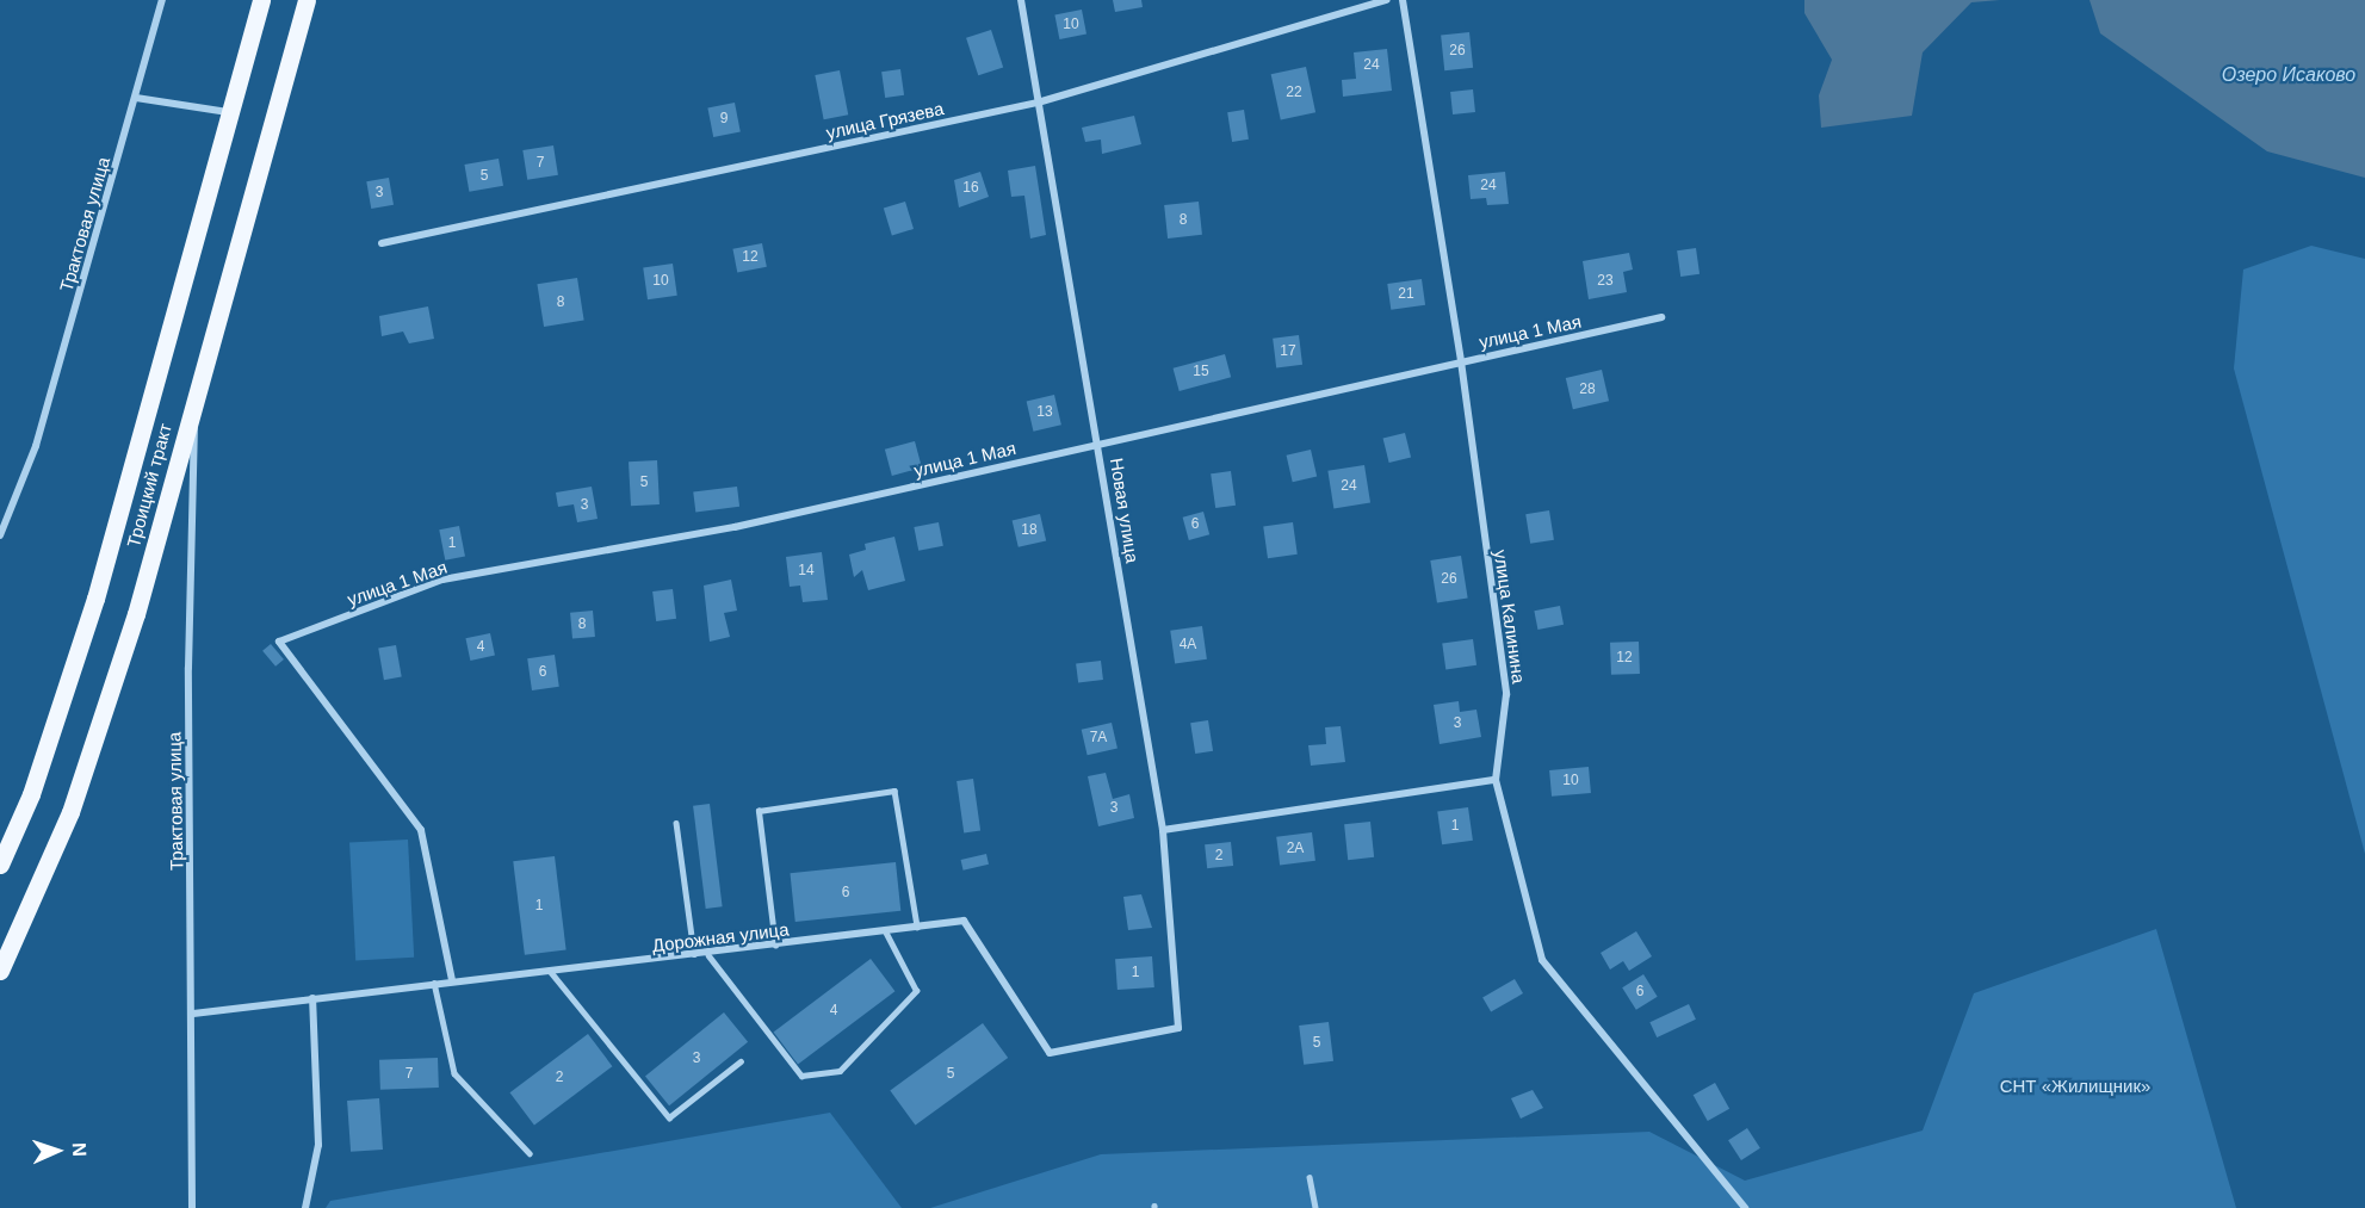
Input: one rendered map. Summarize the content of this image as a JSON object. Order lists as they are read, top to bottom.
{
  "streets": {
    "main road": ["Троицкий тракт"],
    "street": [
      "улица Грязева",
      "Трактовая улица",
      "улица 1 Мая",
      "Новая улица",
      "улица Калинина",
      "Дорожная улица"
    ]
  },
  "crossings": [
    ["улица Грязева", "Новая улица"],
    ["Трактовая улица", "Троицкий тракт"],
    ["Трактовая улица", "Дорожная улица"],
    ["улица 1 Мая", "Новая улица"],
    ["улица 1 Мая", "улица Калинина"],
    ["улица 1 Мая", "Дорожная улица"],
    ["Новая улица", "Дорожная улица"]
  ],
  "water": ["Озеро Исаково"],
  "parks": ["СНТ «Жилищник»"],
  "house_numbers": [
    "10",
    "26",
    "24",
    "22",
    "9",
    "7",
    "5",
    "24",
    "16",
    "3",
    "8",
    "12",
    "10",
    "23",
    "21",
    "8",
    "17",
    "15",
    "28",
    "13",
    "5",
    "24",
    "3",
    "6",
    "18",
    "1",
    "14",
    "26",
    "8",
    "4А",
    "4",
    "12",
    "6",
    "3",
    "7А",
    "10",
    "3",
    "1",
    "2А",
    "2",
    "6",
    "1",
    "1",
    "6",
    "4",
    "5",
    "3",
    "7",
    "5",
    "2"
  ],
  "north": "right"
}
